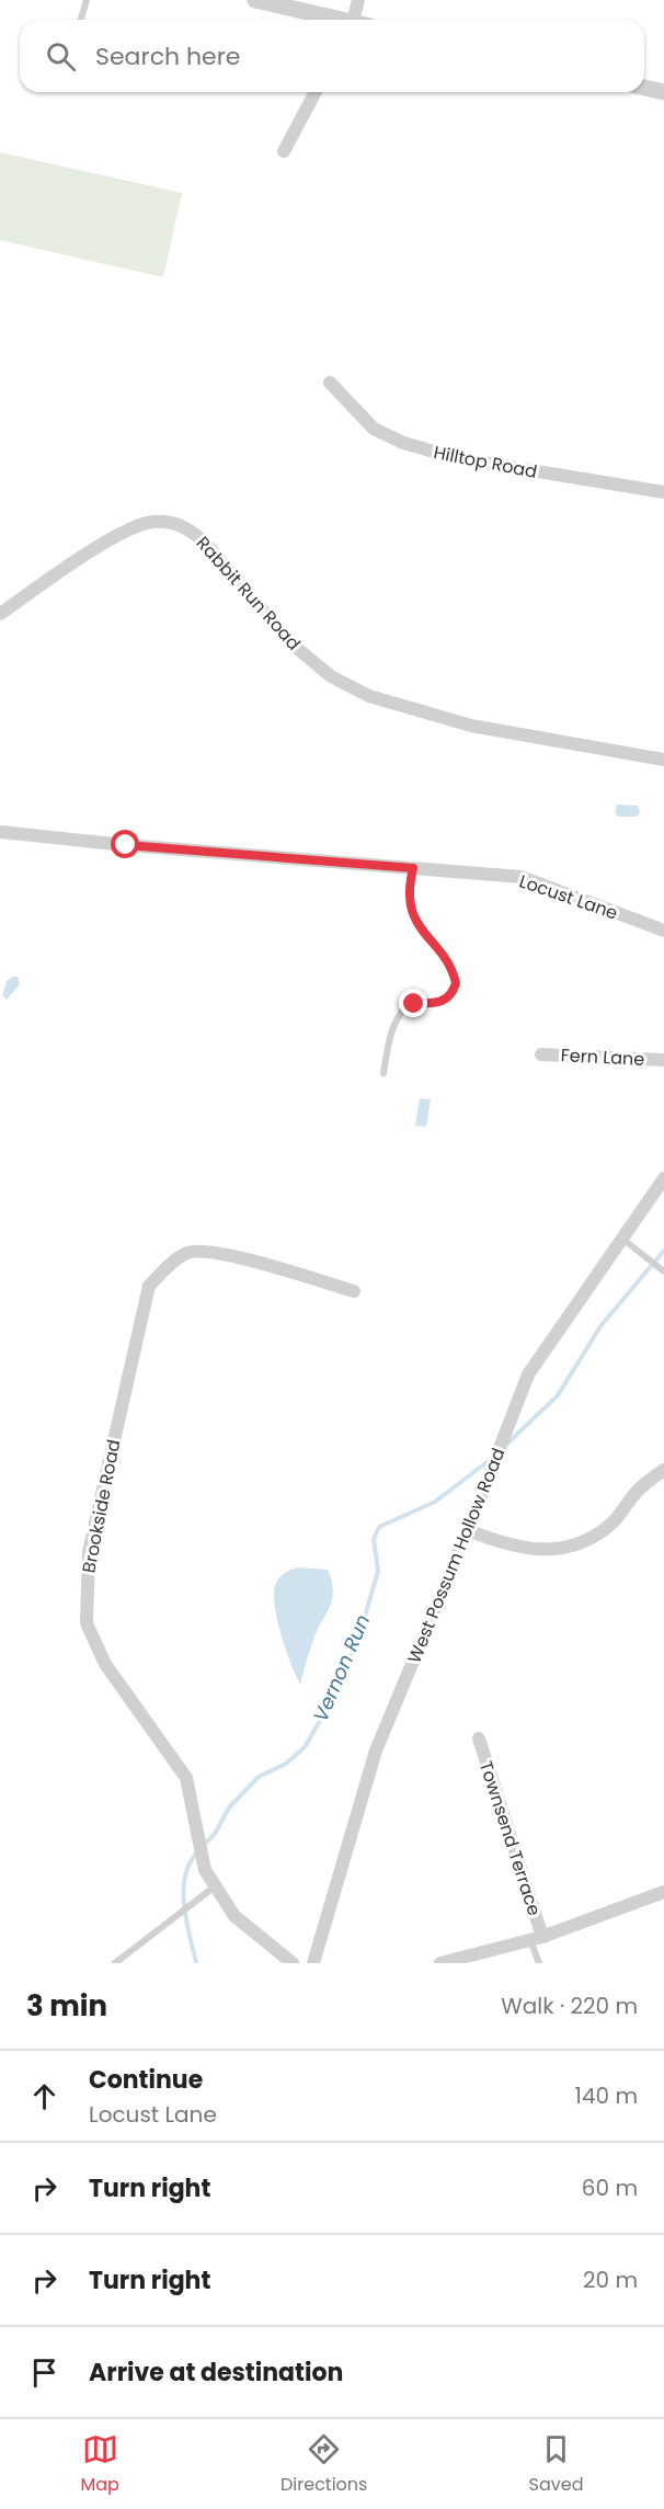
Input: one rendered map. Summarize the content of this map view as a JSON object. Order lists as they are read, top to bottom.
{
  "streets": {
    "street": [
      "Hilltop Road",
      "Rabbit Run Road",
      "Locust Lane",
      "Fern Lane",
      "Brookside Road",
      "West Possum Hollow Road",
      "Townsend Terrace"
    ]
  },
  "water": ["Vernon Run"],
  "page": {
    "search": "Search here",
    "heading": ["3 min", "Walk · 220 m"],
    "list": [
      ["Continue", "Locust Lane", "140 m"],
      ["Turn right", "60 m"],
      ["Turn right", "20 m"],
      "Arrive at destination"
    ],
    "nav": ["Map", "Directions", "Saved"]
  }
}
